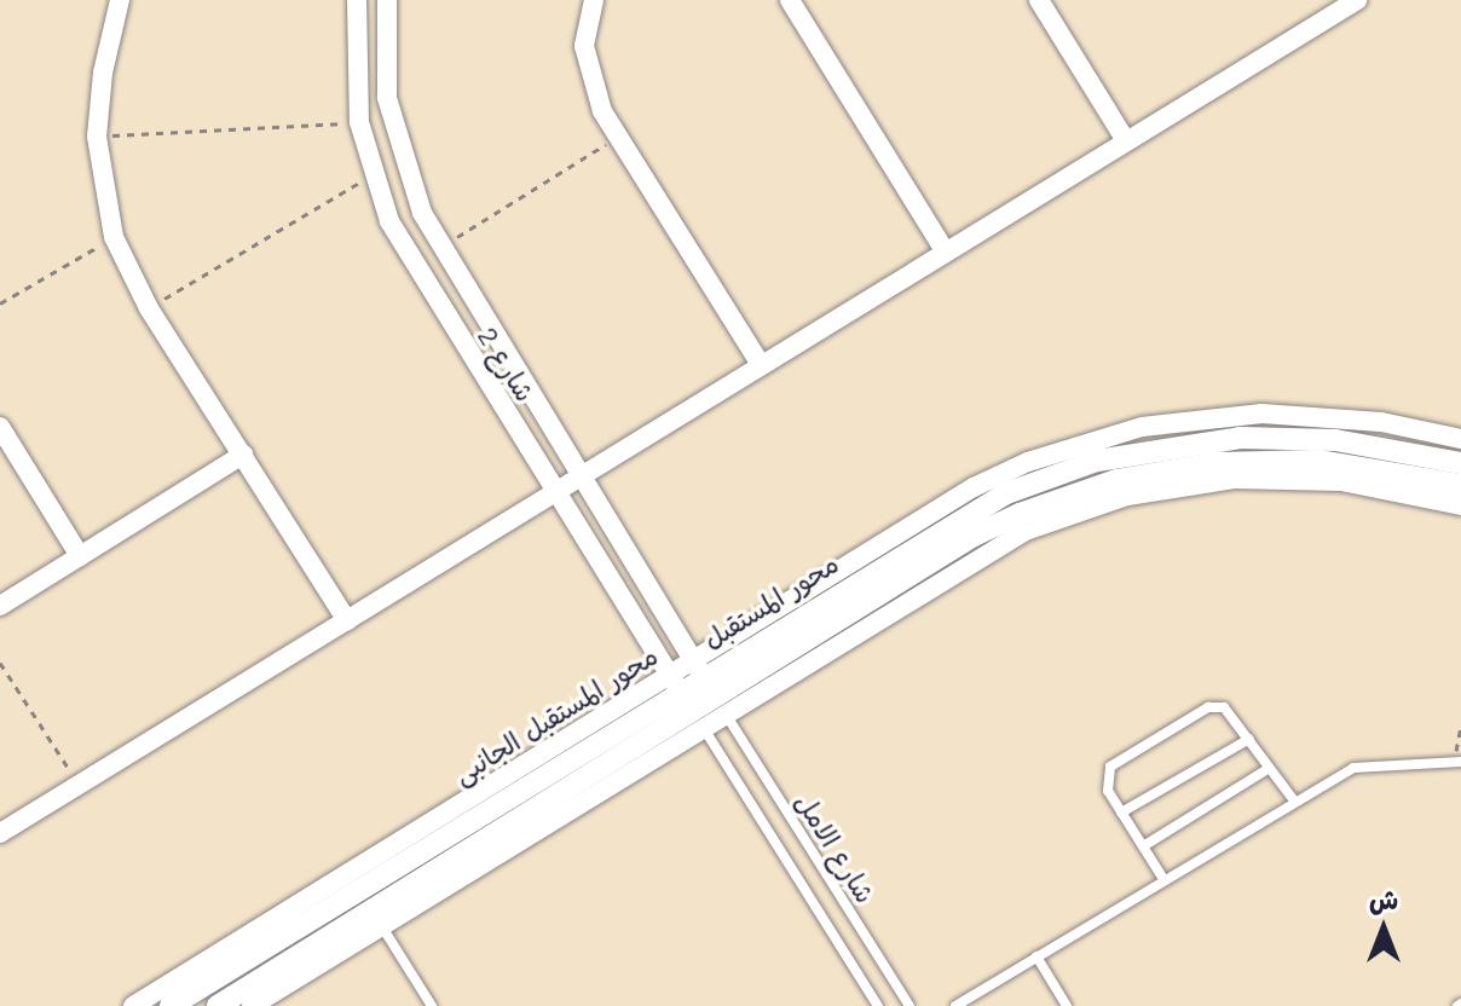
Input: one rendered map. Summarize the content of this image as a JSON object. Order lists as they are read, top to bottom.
{
  "streets": {
    "street": ["شارع 2", "محور المستقبل", "محور المستقبل الجانبى"],
    "lane": ["شارع الامل"]
  },
  "crossings": [
    ["شارع 2", "محور المستقبل"],
    ["شارع 2", "محور المستقبل الجانبى"],
    ["شارع 2", "شارع الامل"],
    ["محور المستقبل", "محور المستقبل الجانبى"],
    ["محور المستقبل", "شارع الامل"]
  ],
  "north": "top"
}
